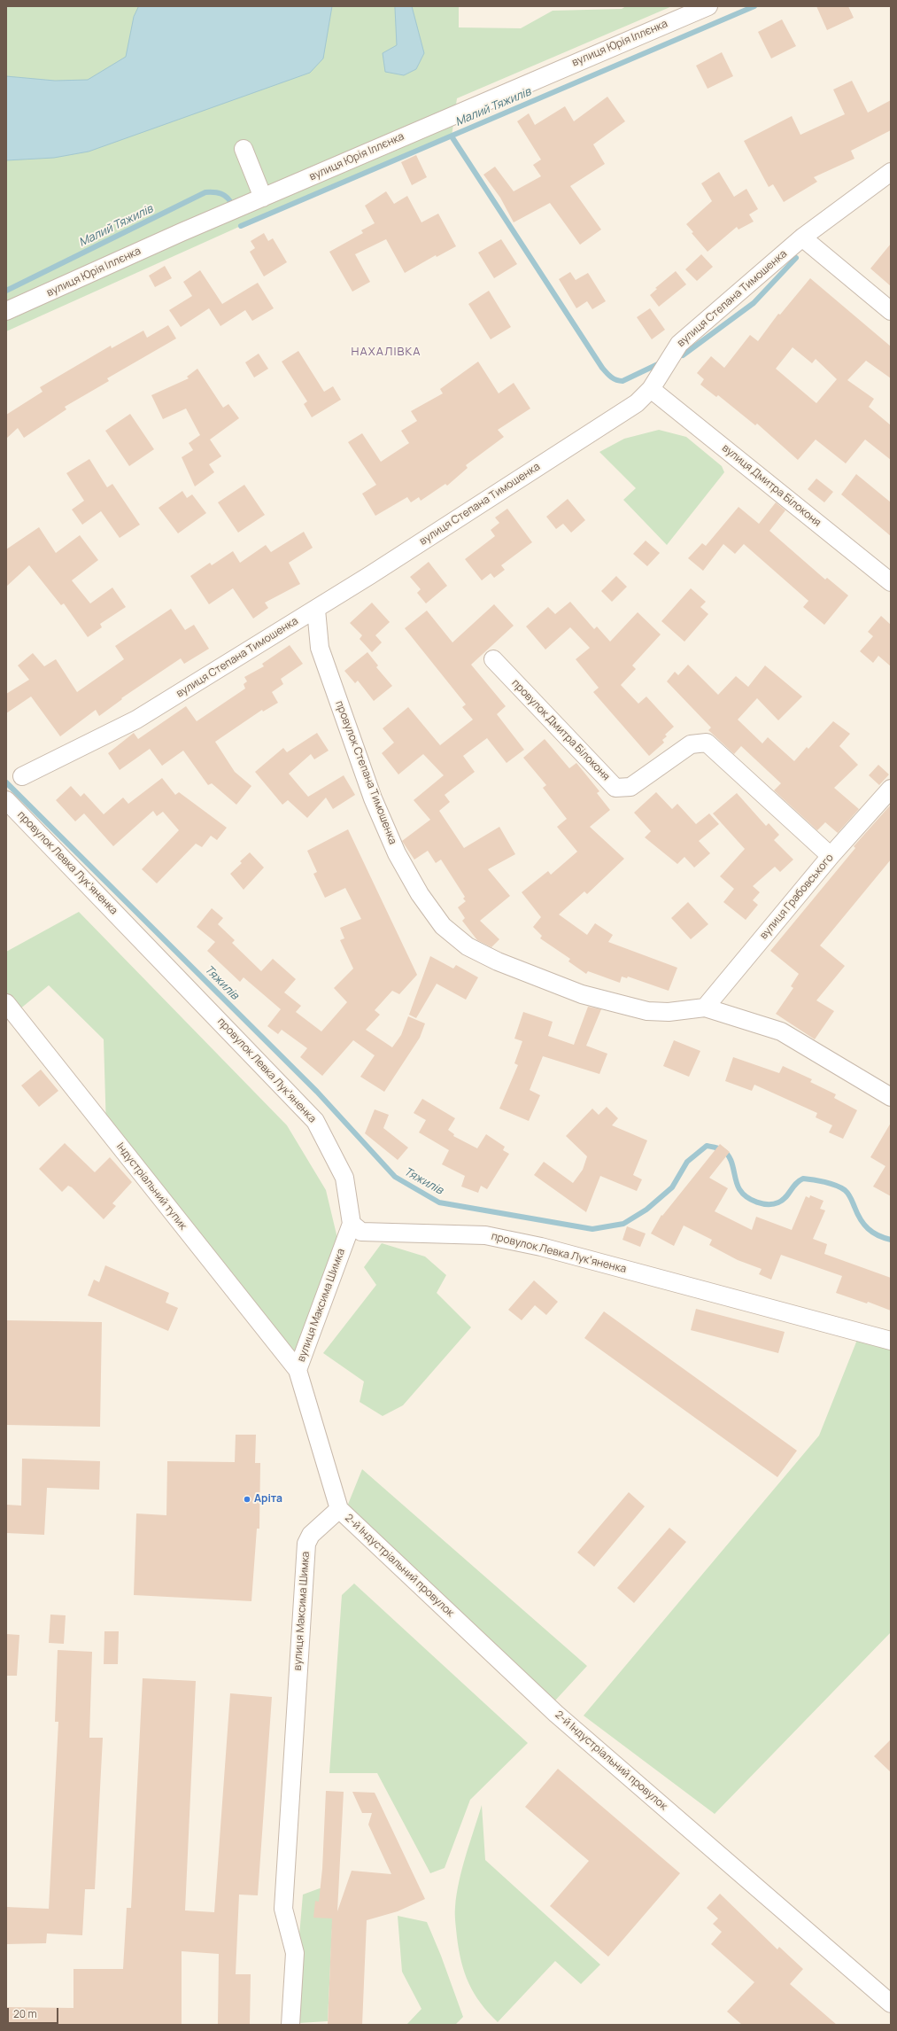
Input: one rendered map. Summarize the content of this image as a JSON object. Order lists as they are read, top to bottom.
{
  "streets": {
    "street": [
      "вулиця Юрія Іллєнка",
      "вулиця Степана Тимошенка",
      "вулиця Дмитра Білоконя",
      "провулок Дмитра Білоконя",
      "провулок Степана Тимошенка",
      "провулок Левка Лукʼяненка",
      "вулиця Грабовського",
      "Індустріальний тупик",
      "вулиця Максима Шимка",
      "2-й Індустріальний провулок"
    ]
  },
  "crossings": [
    ["вулиця Степана Тимошенка", "вулиця Дмитра Білоконя"],
    ["вулиця Степана Тимошенка", "провулок Степана Тимошенка"],
    ["провулок Дмитра Білоконя", "вулиця Грабовського"],
    ["провулок Степана Тимошенка", "вулиця Грабовського"],
    ["провулок Левка Лукʼяненка", "вулиця Максима Шимка"],
    ["Індустріальний тупик", "вулиця Максима Шимка"],
    ["вулиця Максима Шимка", "2-й Індустріальний провулок"]
  ],
  "districts": ["НАХАЛІВКА"],
  "water": ["Малий Тяжилів", "Тяжилів"],
  "places": ["Аріта"],
  "scale_bar": "20 m"
}
